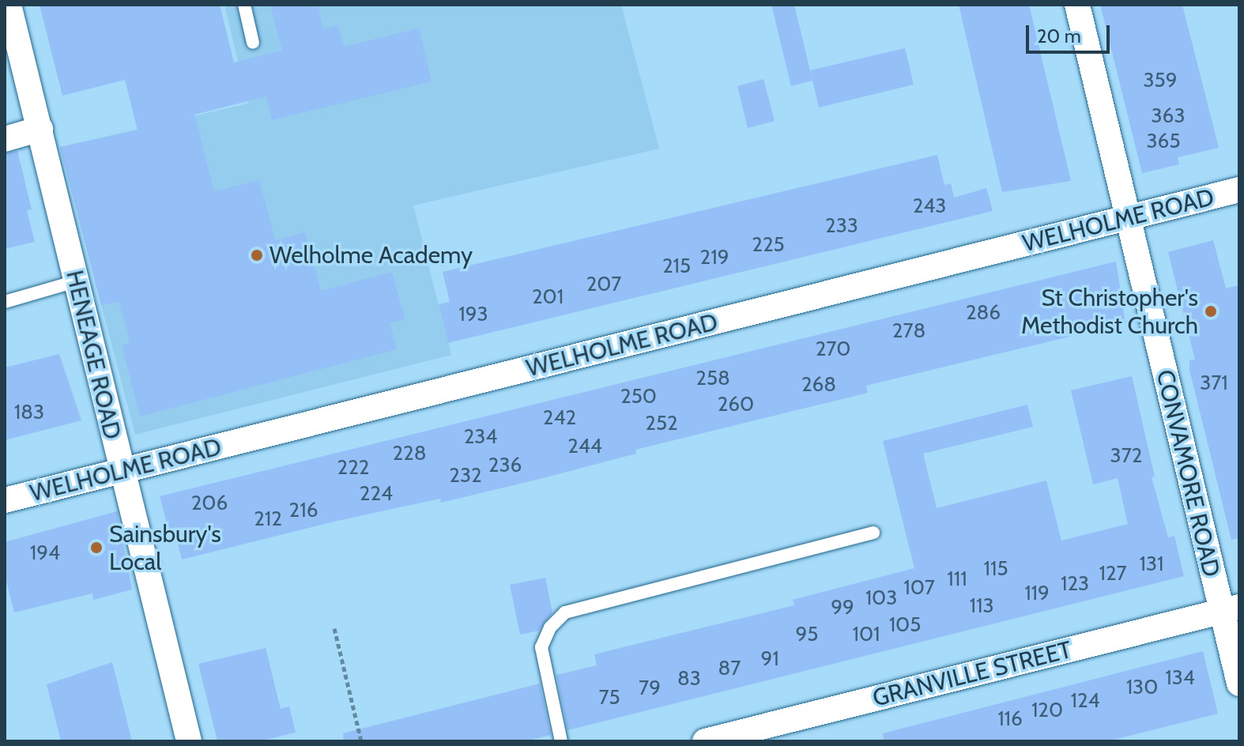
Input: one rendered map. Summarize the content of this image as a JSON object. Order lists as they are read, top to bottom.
{
  "streets": {
    "street": [
      "WELHOLME ROAD",
      "HENEAGE ROAD",
      "CONVAMORE ROAD",
      "GRANVILLE STREET"
    ]
  },
  "crossings": [
    ["WELHOLME ROAD", "HENEAGE ROAD"],
    ["WELHOLME ROAD", "CONVAMORE ROAD"],
    ["CONVAMORE ROAD", "GRANVILLE STREET"]
  ],
  "places": ["Welholme Academy", "St Christopher's Methodist Church", "Sainsbury's Local"],
  "house_numbers": [
    "359",
    "363",
    "365",
    "243",
    "233",
    "225",
    "219",
    "215",
    "207",
    "201",
    "286",
    "193",
    "278",
    "270",
    "258",
    "371",
    "268",
    "250",
    "260",
    "183",
    "242",
    "252",
    "234",
    "244",
    "228",
    "372",
    "236",
    "222",
    "232",
    "224",
    "206",
    "216",
    "212",
    "194",
    "131",
    "115",
    "127",
    "111",
    "123",
    "107",
    "119",
    "103",
    "113",
    "99",
    "105",
    "95",
    "101",
    "91",
    "87",
    "134",
    "83",
    "130",
    "79",
    "75",
    "124",
    "120",
    "116"
  ],
  "scale_bar": "20 m"
}
